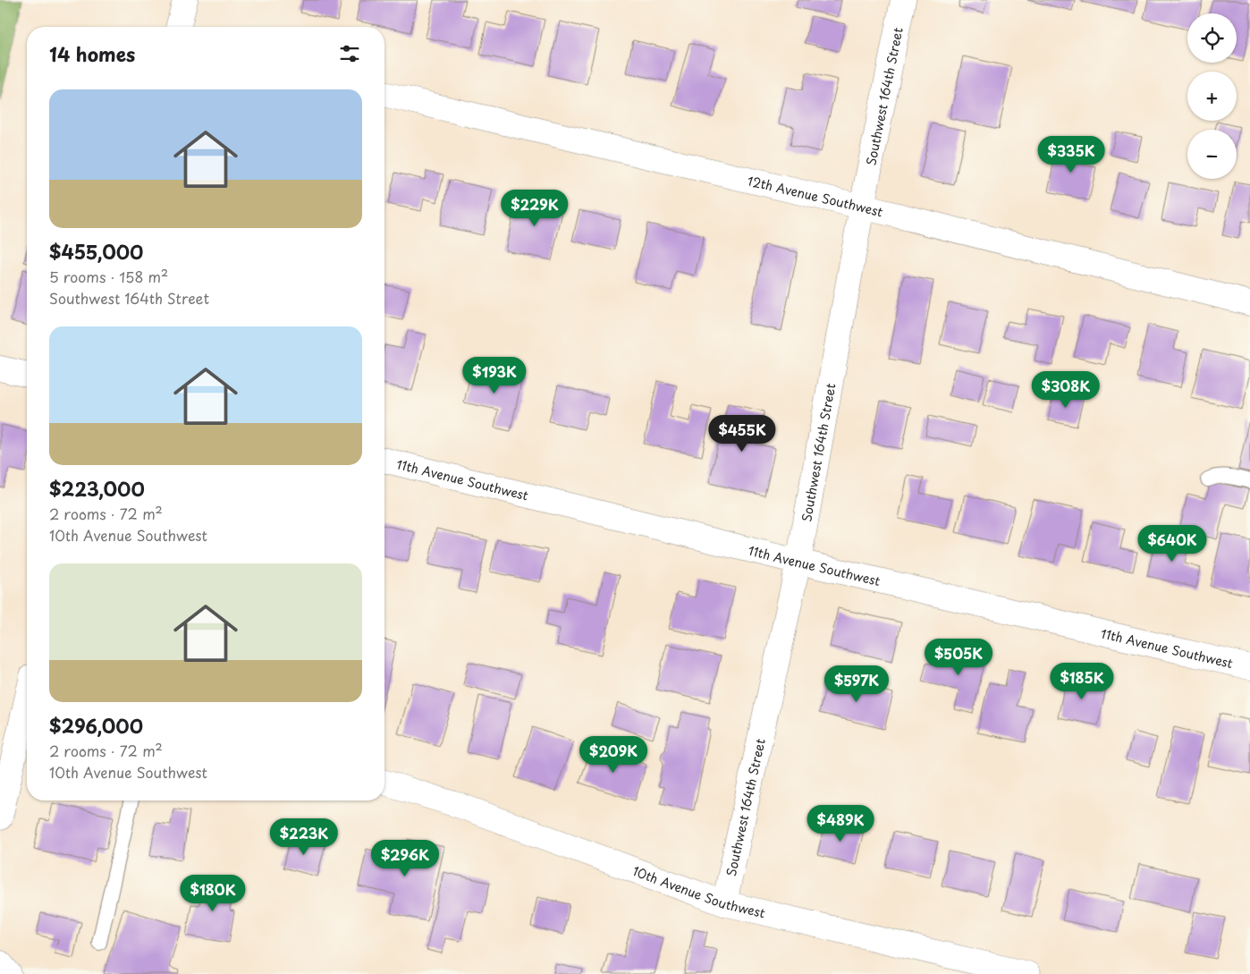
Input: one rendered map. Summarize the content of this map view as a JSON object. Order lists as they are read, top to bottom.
{
  "streets": {
    "street": [
      "Southwest 164th Street",
      "12th Avenue Southwest",
      "11th Avenue Southwest",
      "10th Avenue Southwest"
    ]
  },
  "crossings": [
    ["Southwest 164th Street", "12th Avenue Southwest"],
    ["Southwest 164th Street", "11th Avenue Southwest"],
    ["Southwest 164th Street", "10th Avenue Southwest"]
  ],
  "page": {
    "map_buttons": ["+", "−"],
    "heading": "14 homes",
    "list": [
      {
        "name": "$455,000",
        "note": "5 rooms · 158 m² · Southwest 164th Street"
      },
      {
        "name": "$223,000",
        "note": "2 rooms · 72 m² · 10th Avenue Southwest"
      },
      {
        "name": "$296,000",
        "note": "2 rooms · 72 m² · 10th Avenue Southwest"
      }
    ],
    "price": [
      "$335K",
      "$229K",
      "$193K",
      "$308K",
      "$455K",
      "$640K",
      "$505K",
      "$185K",
      "$597K",
      "$209K",
      "$489K",
      "$223K",
      "$296K",
      "$180K"
    ]
  }
}
